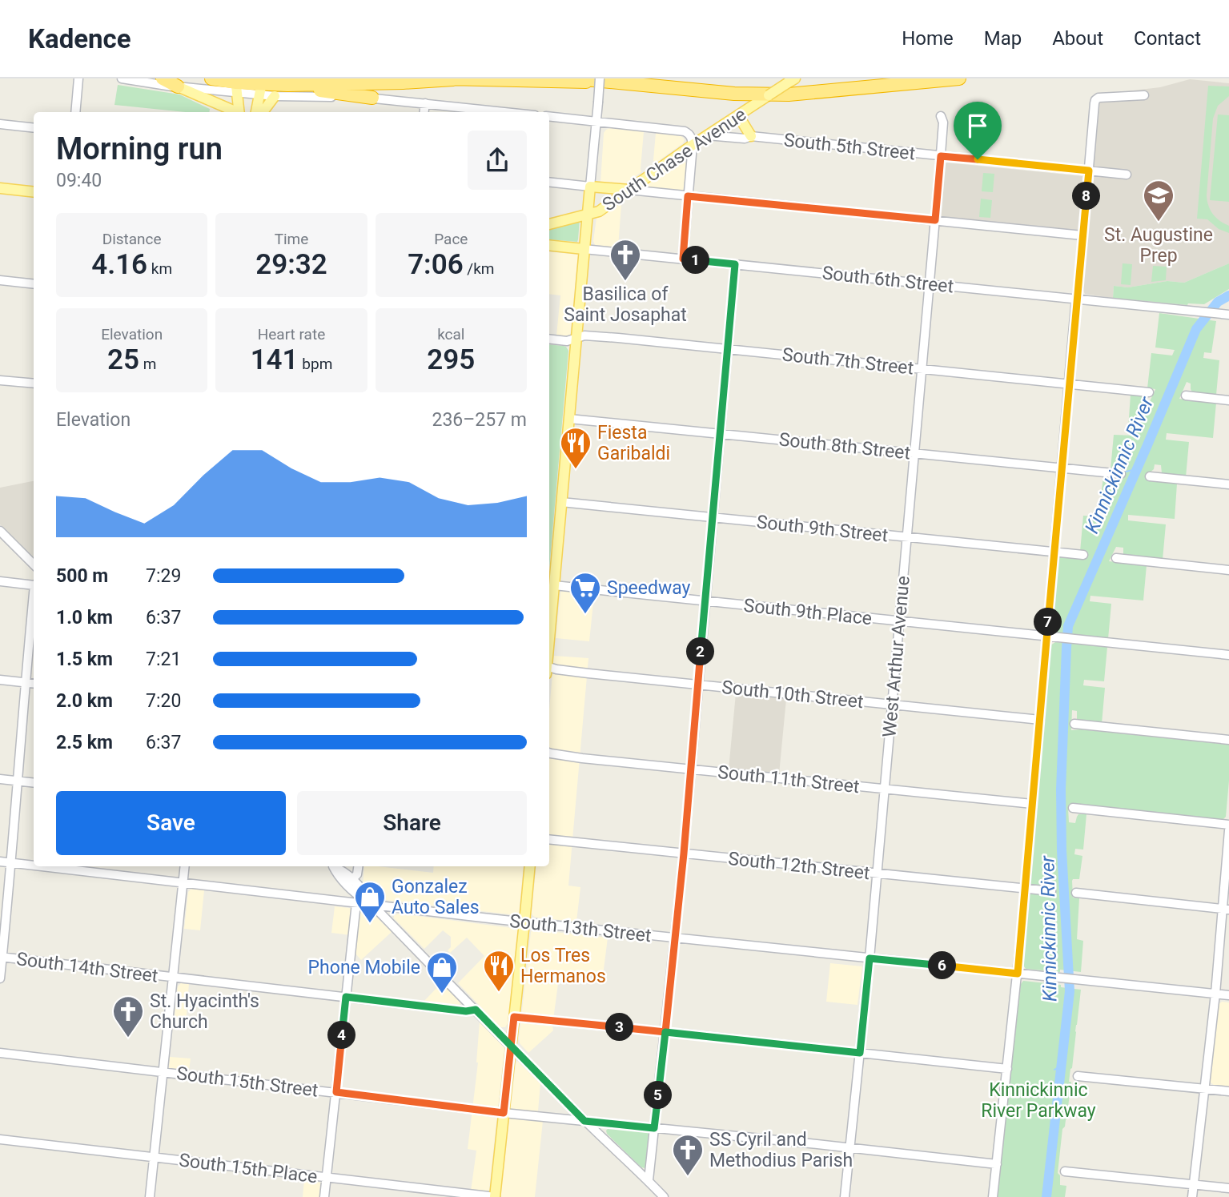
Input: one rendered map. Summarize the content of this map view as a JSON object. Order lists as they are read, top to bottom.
{
  "streets": {
    "main road": ["South Chase Avenue", "South 6th Street"],
    "street": [
      "South 5th Street",
      "South 7th Street",
      "South 8th Street",
      "South 9th Street",
      "South 9th Place",
      "West Arthur Avenue",
      "South 10th Street",
      "South 11th Street",
      "South 12th Street",
      "South 13th Street",
      "South 14th Street",
      "South 15th Street",
      "South 15th Place"
    ]
  },
  "crossings": [
    ["South 5th Street", "South Chase Avenue"],
    ["South 5th Street", "West Arthur Avenue"],
    ["South 6th Street", "West Arthur Avenue"],
    ["South 7th Street", "West Arthur Avenue"],
    ["South 8th Street", "West Arthur Avenue"],
    ["South 9th Street", "West Arthur Avenue"],
    ["South 9th Place", "West Arthur Avenue"],
    ["West Arthur Avenue", "South 10th Street"],
    ["West Arthur Avenue", "South 11th Street"],
    ["West Arthur Avenue", "South 12th Street"],
    ["West Arthur Avenue", "South 13th Street"],
    ["West Arthur Avenue", "South 15th Street"]
  ],
  "water": ["Kinnickinnic River"],
  "parks": ["Kinnickinnic River Parkway"],
  "places": {
    "school or university": ["St. Augustine Prep"],
    "church": ["Basilica of Saint Josaphat", "St. Hyacinth's Church", "SS Cyril and Methodius Parish"],
    "restaurant": ["Fiesta Garibaldi", "Los Tres Hermanos"],
    "supermarket": ["Speedway"],
    "shop": ["Gonzalez Auto Sales", "Phone Mobile"]
  },
  "page": {
    "header": "Kadence",
    "nav": [
      "Home",
      "Map",
      "About",
      "Contact"
    ],
    "heading": ["Morning run", "09:40"],
    "pins": [
      "8",
      "1",
      "7",
      "2",
      "6",
      "3",
      "4",
      "5"
    ],
    "stats": [
      ["Distance", "4.16 km"],
      ["Time", "29:32"],
      ["Pace", "7:06 /km"],
      ["Elevation", "25 m"],
      ["Heart rate", "141 bpm"],
      ["kcal", "295"]
    ],
    "chart": ["Elevation", "236–257 m"],
    "list": [
      {
        "name": "500 m",
        "note": "7:29"
      },
      {
        "name": "1.0 km",
        "note": "6:37"
      },
      {
        "name": "1.5 km",
        "note": "7:21"
      },
      {
        "name": "2.0 km",
        "note": "7:20"
      },
      {
        "name": "2.5 km",
        "note": "6:37"
      }
    ],
    "buttons": ["Save", "Share"]
  }
}
